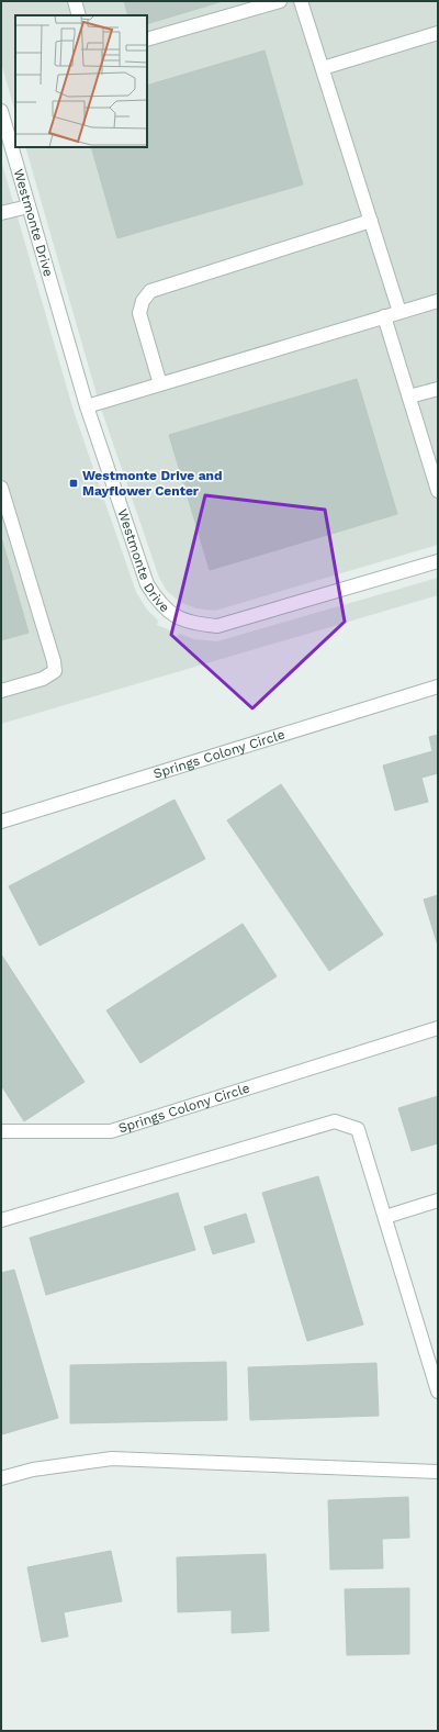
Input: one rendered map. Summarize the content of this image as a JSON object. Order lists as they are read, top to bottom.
{
  "streets": {
    "street": ["Westmonte Drive", "Springs Colony Circle"]
  },
  "places": {
    "transit": ["Westmonte Drive and Mayflower Center"]
  }
}
